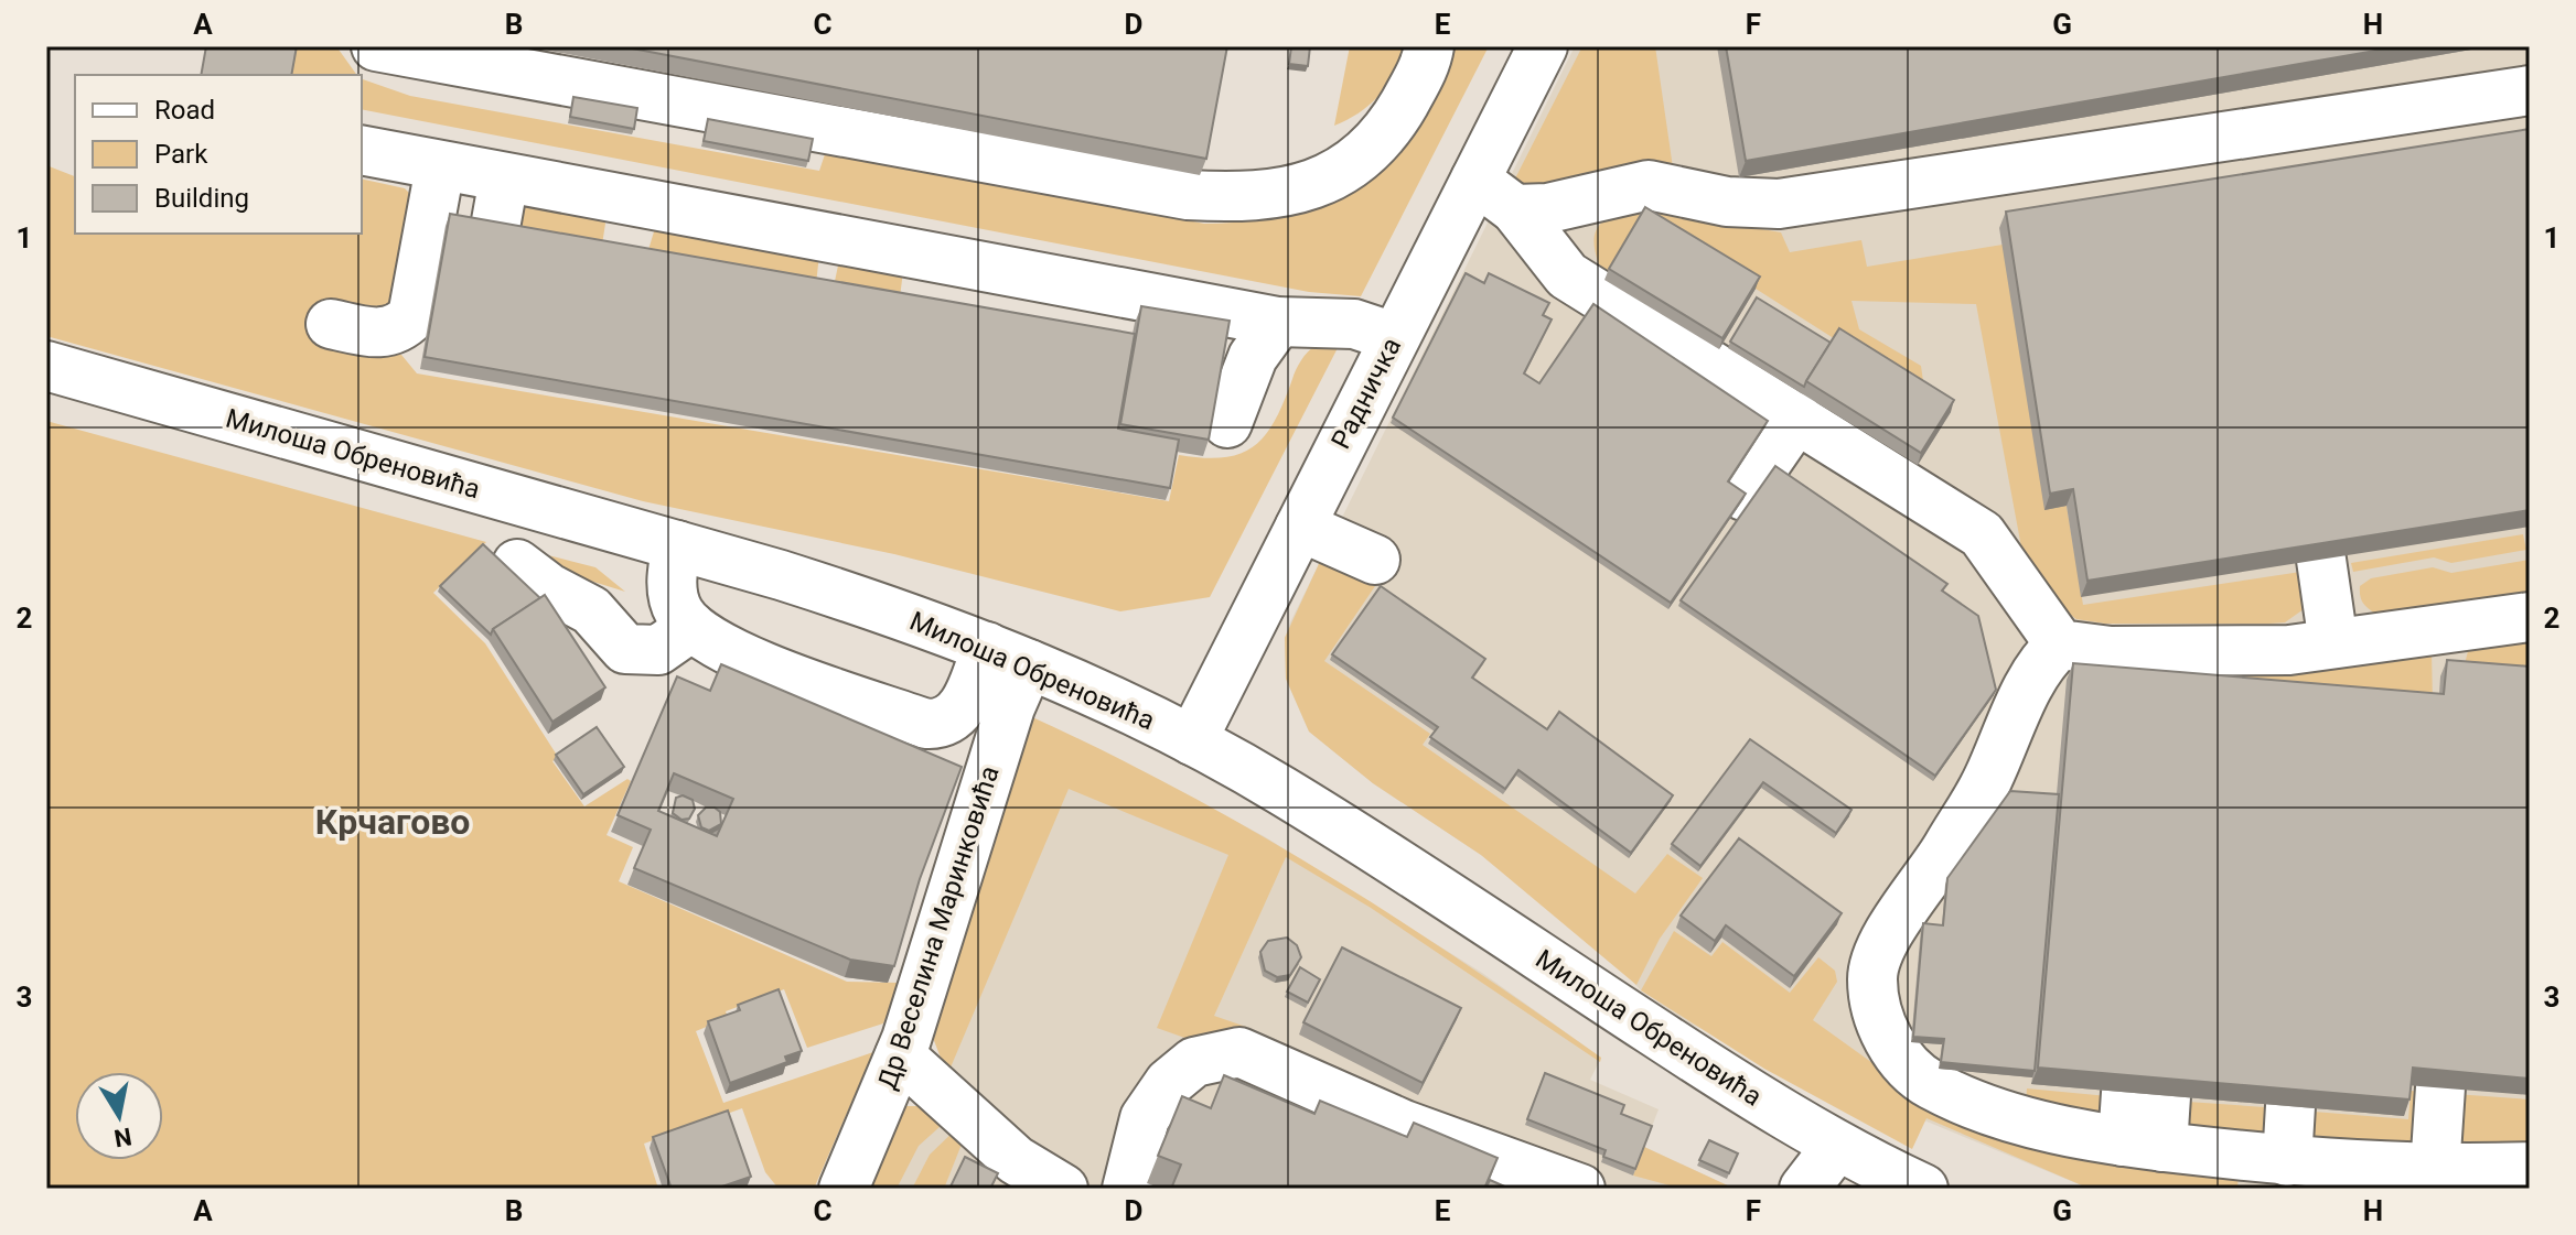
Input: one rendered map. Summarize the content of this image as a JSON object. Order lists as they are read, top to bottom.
{
  "streets": {
    "street": ["Радничка", "Милоша Обреновића", "Др Веселина Маринковића"]
  },
  "crossings": [
    ["Радничка", "Милоша Обреновића"],
    ["Милоша Обреновића", "Др Веселина Маринковића"]
  ],
  "districts": ["Крчагово"],
  "legend": ["Road", "Park", "Building"],
  "north": "bottom",
  "grid": {
    "columns": [
      "A",
      "B",
      "C",
      "D",
      "E",
      "F",
      "G",
      "H"
    ],
    "rows": ["1", "2", "3"]
  }
}
